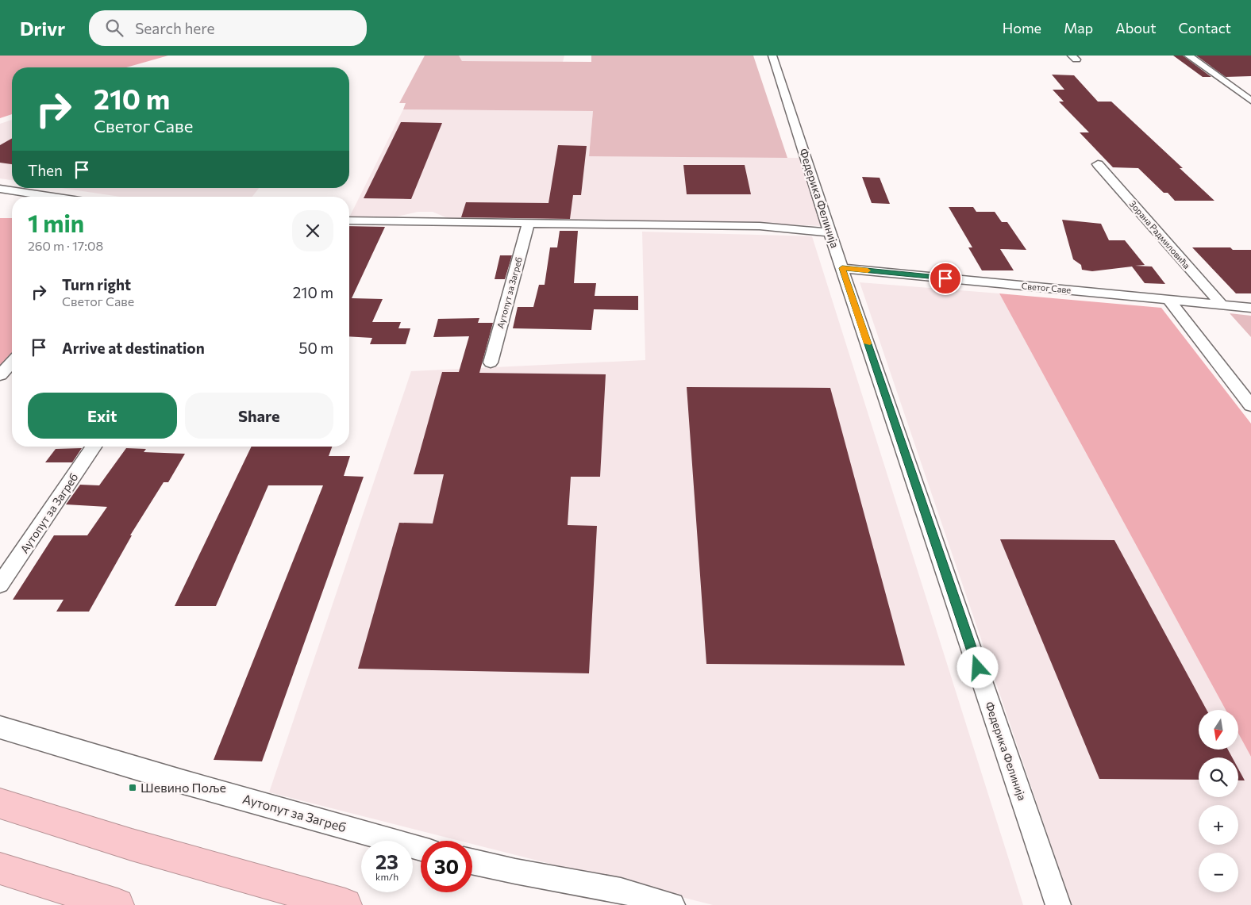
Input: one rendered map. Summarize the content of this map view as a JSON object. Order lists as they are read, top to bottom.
{
  "streets": {
    "street": [
      "Федерика Фелинија",
      "Зорана Радмиловића",
      "Светог Саве",
      "Аутопут за Загреб"
    ]
  },
  "crossings": [
    ["Федерика Фелинија", "Светог Саве"],
    ["Зорана Радмиловића", "Светог Саве"]
  ],
  "places": {
    "transit": ["Шевино Поље"]
  },
  "north": "bottom",
  "page": {
    "header": "Drivr",
    "search": "Search here",
    "nav": [
      "Home",
      "Map",
      "About",
      "Contact"
    ],
    "turn": ["210 m", "Светог Саве"],
    "then": "Then",
    "heading": ["1 min", "260 m · 17:08"],
    "list": [
      {
        "name": "Turn right",
        "note": "Светог Саве",
        "value": "210 m"
      },
      {
        "name": "Arrive at destination",
        "value": "50 m"
      }
    ],
    "buttons": ["Exit", "Share"],
    "map_buttons": ["+", "−"],
    "speed": "23 km/h",
    "limit": "30"
  }
}
